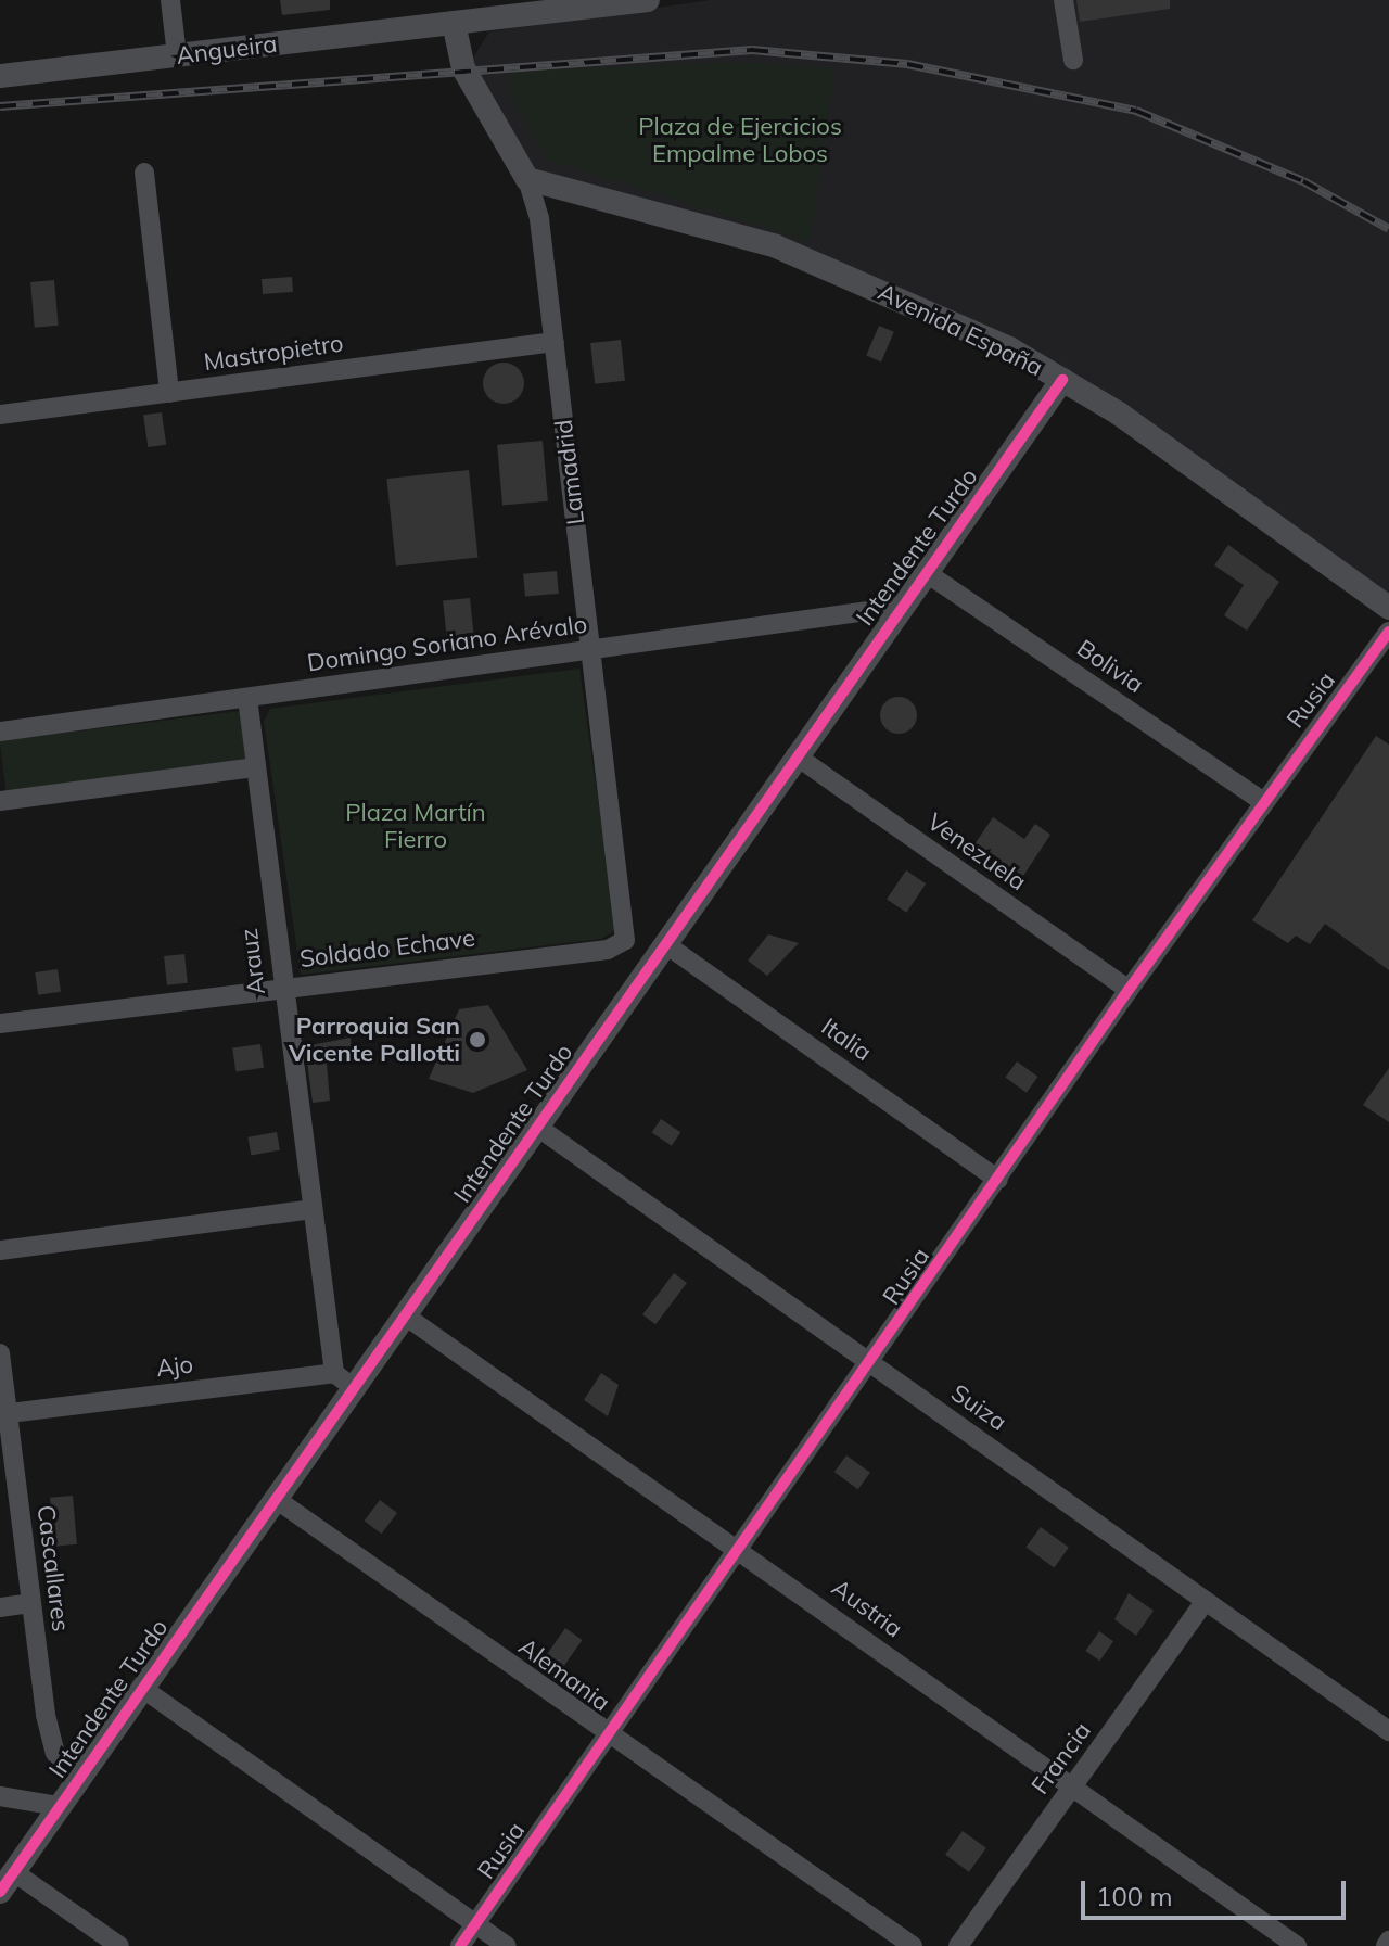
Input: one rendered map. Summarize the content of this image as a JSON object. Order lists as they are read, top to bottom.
{
  "streets": {
    "street": [
      "Angueira",
      "Avenida España",
      "Mastropietro",
      "Lamadrid",
      "Intendente Turdo",
      "Domingo Soriano Arévalo",
      "Bolivia",
      "Rusia",
      "Venezuela",
      "Soldado Echave",
      "Arauz",
      "Italia",
      "Ajo",
      "Suiza",
      "Cascallares",
      "Austria",
      "Alemania",
      "Francia"
    ]
  },
  "crossings": [
    ["Angueira", "Lamadrid"],
    ["Avenida España", "Lamadrid"],
    ["Avenida España", "Intendente Turdo"],
    ["Mastropietro", "Lamadrid"],
    ["Lamadrid", "Domingo Soriano Arévalo"],
    ["Lamadrid", "Soldado Echave"],
    ["Lamadrid", "Italia"],
    ["Intendente Turdo", "Domingo Soriano Arévalo"],
    ["Intendente Turdo", "Bolivia"],
    ["Intendente Turdo", "Venezuela"],
    ["Intendente Turdo", "Arauz"],
    ["Intendente Turdo", "Italia"],
    ["Intendente Turdo", "Ajo"],
    ["Intendente Turdo", "Suiza"],
    ["Intendente Turdo", "Cascallares"],
    ["Intendente Turdo", "Austria"],
    ["Intendente Turdo", "Alemania"],
    ["Domingo Soriano Arévalo", "Arauz"],
    ["Bolivia", "Rusia"],
    ["Rusia", "Venezuela"],
    ["Rusia", "Italia"],
    ["Rusia", "Suiza"],
    ["Rusia", "Austria"],
    ["Rusia", "Alemania"],
    ["Soldado Echave", "Arauz"],
    ["Soldado Echave", "Italia"],
    ["Arauz", "Ajo"],
    ["Ajo", "Cascallares"],
    ["Suiza", "Francia"],
    ["Austria", "Francia"]
  ],
  "parks": ["Plaza de Ejercicios Empalme Lobos", "Plaza Martín Fierro"],
  "places": ["Parroquia San Vicente Pallotti"],
  "scale_bar": "100 m"
}
